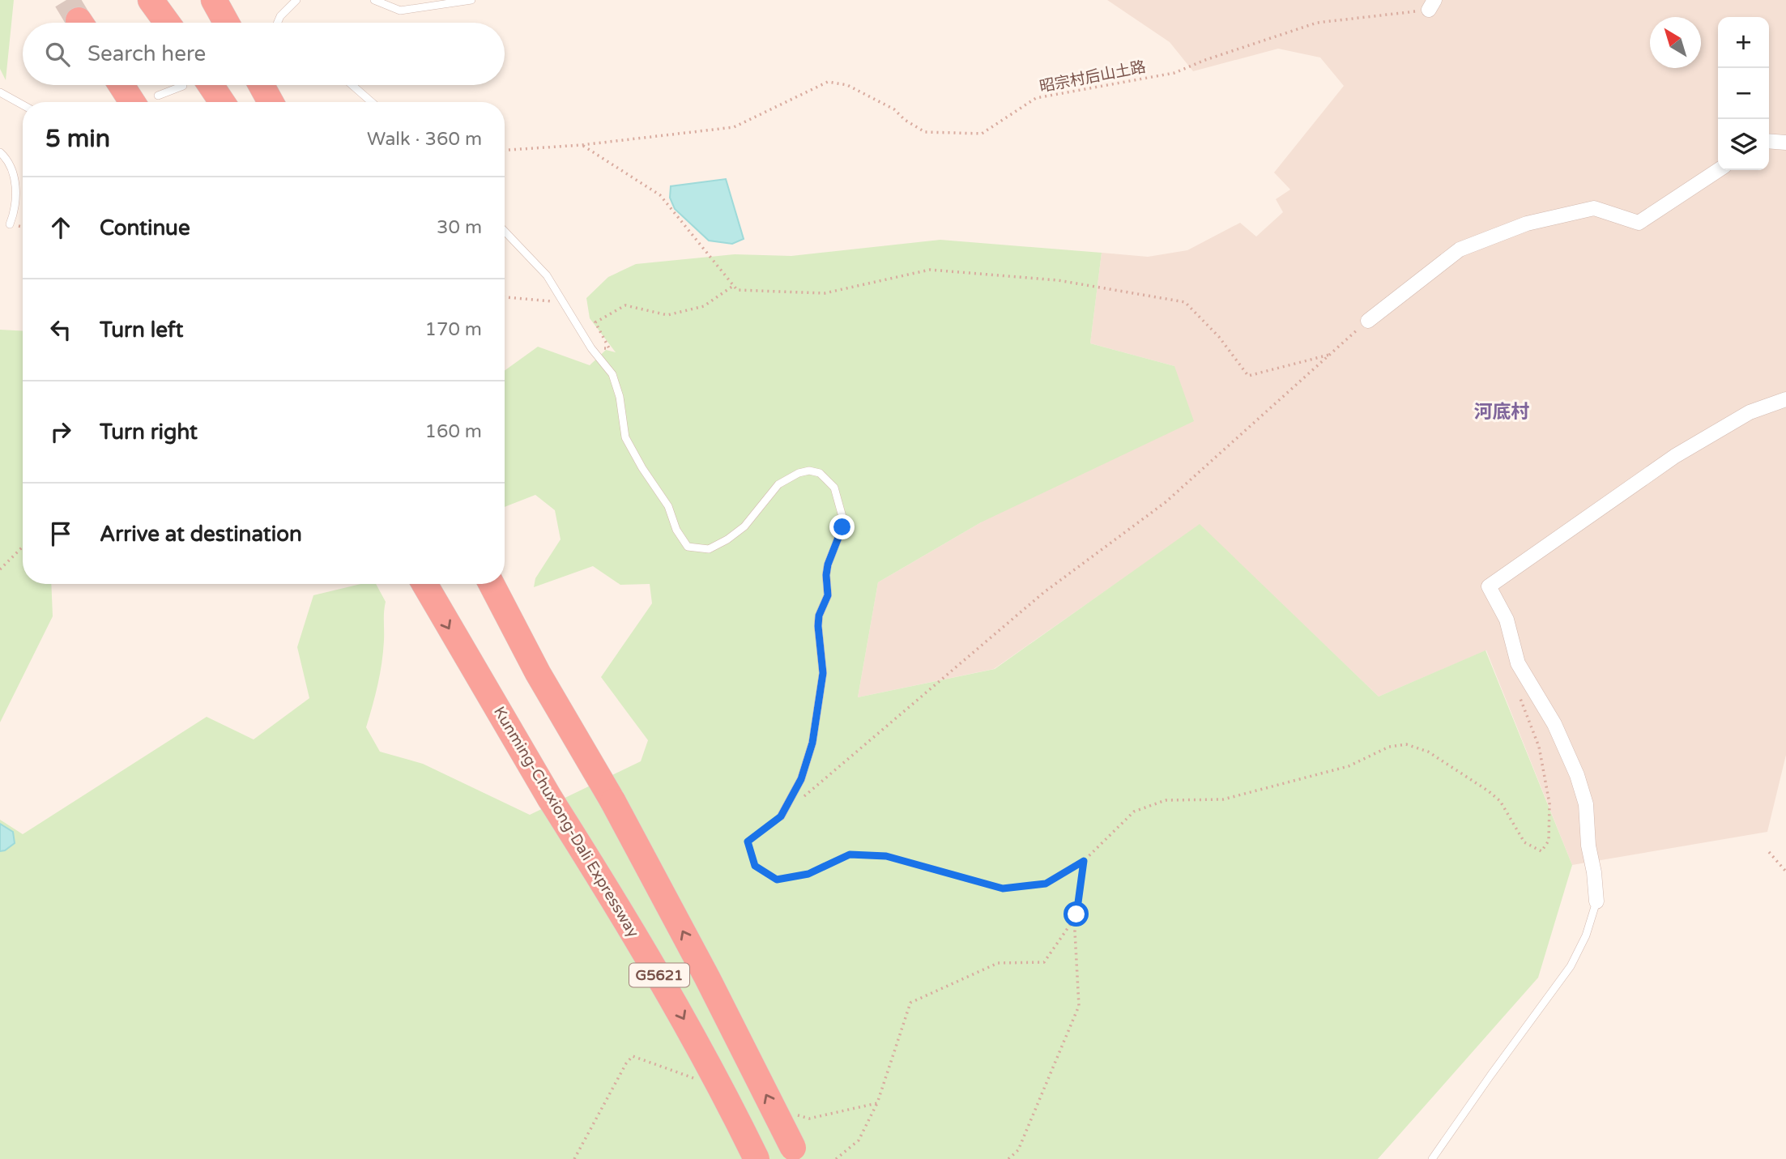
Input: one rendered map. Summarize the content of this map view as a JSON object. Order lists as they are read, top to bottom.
{
  "streets": {
    "highway": ["Kunming-Chuxiong-Dali Expressway", "G5621"],
    "path": ["昭宗村后山土路"]
  },
  "districts": ["河底村"],
  "north": "top left",
  "page": {
    "map_buttons": ["+", "−"],
    "search": "Search here",
    "heading": ["5 min", "Walk · 360 m"],
    "list": [
      ["Continue", "30 m"],
      ["Turn left", "170 m"],
      ["Turn right", "160 m"],
      "Arrive at destination"
    ]
  }
}
